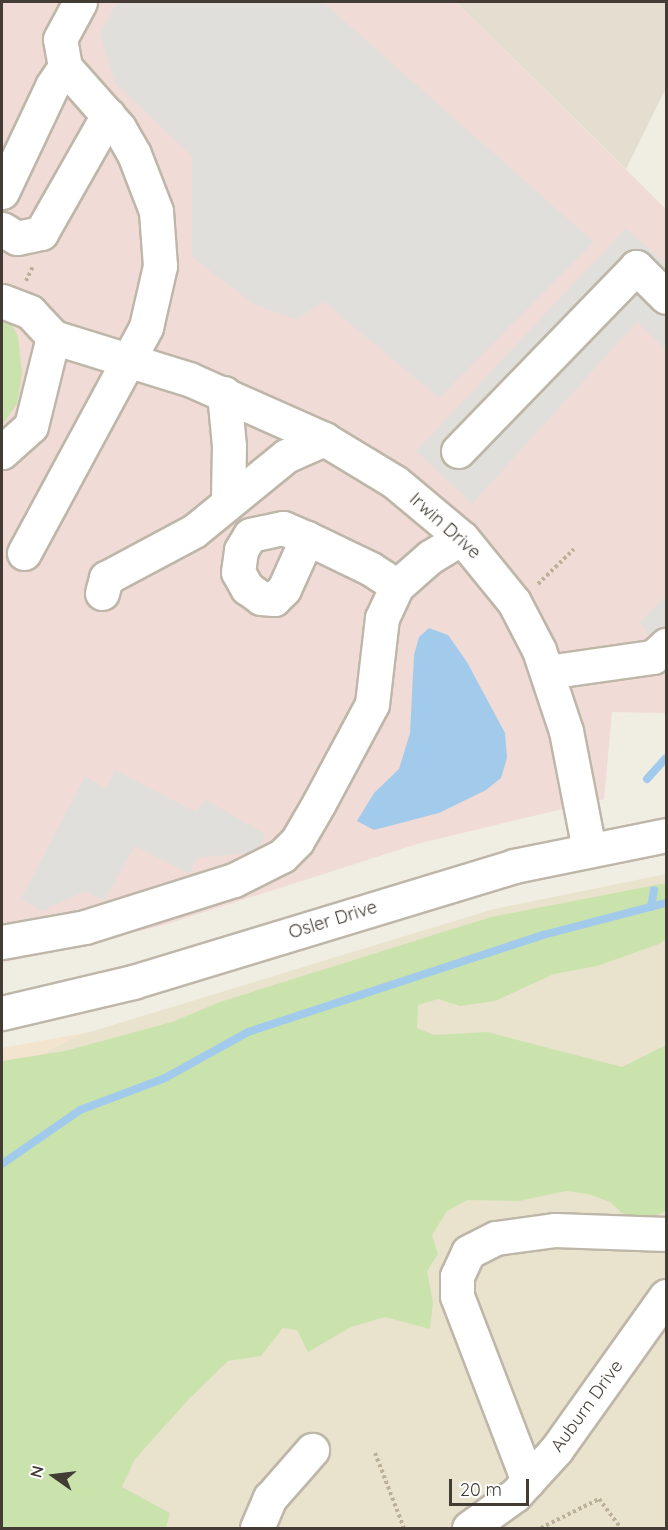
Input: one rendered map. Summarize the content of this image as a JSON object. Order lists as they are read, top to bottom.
{
  "streets": {
    "street": ["Irwin Drive", "Osler Drive", "Auburn Drive"]
  },
  "crossings": [
    ["Irwin Drive", "Osler Drive"]
  ],
  "scale_bar": "20 m",
  "north": "left"
}
